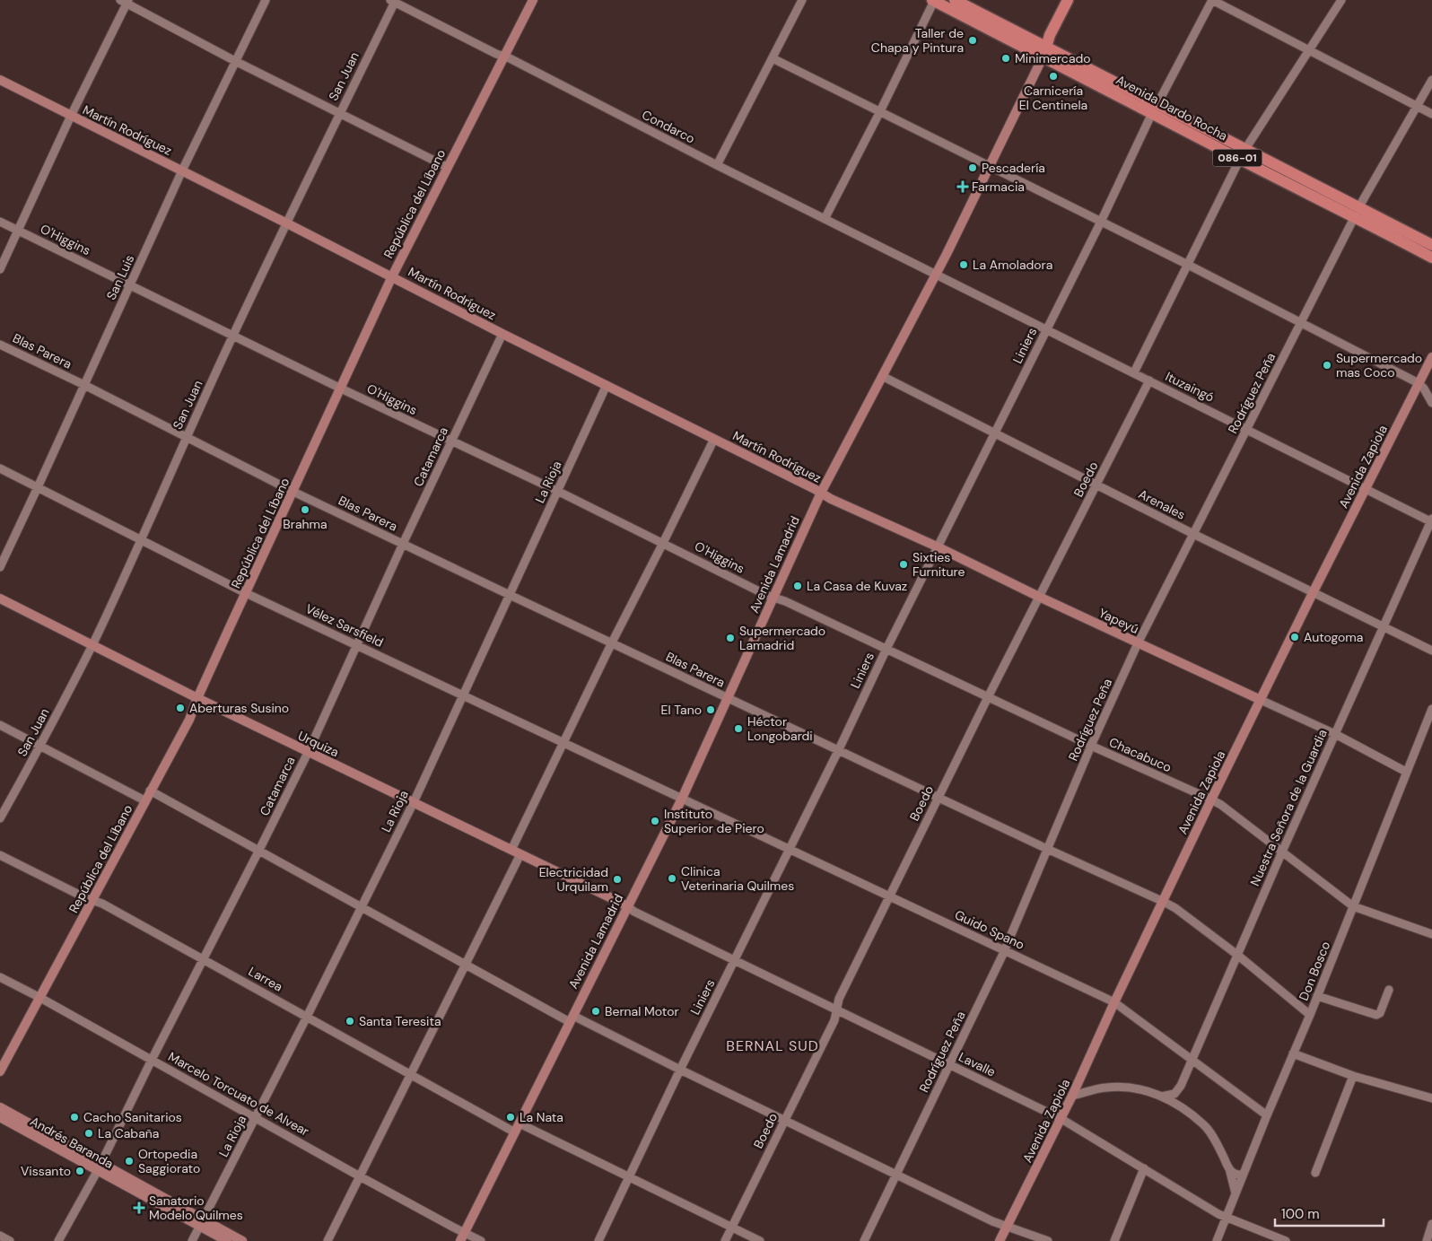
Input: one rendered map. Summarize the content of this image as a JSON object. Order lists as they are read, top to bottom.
{
  "streets": {
    "main road": ["Avenida Dardo Rocha", "086-01", "Avenida Lamadrid"],
    "street": [
      "San Juan",
      "Condarco",
      "Martín Rodríguez",
      "República del Líbano",
      "O'Higgins",
      "San Luis",
      "Liniers",
      "Blas Parera",
      "Ituzaingó",
      "Rodríguez Peña",
      "Catamarca",
      "Avenida Zapiola",
      "Boedo",
      "La Rioja",
      "Arenales",
      "Yapeyú",
      "Vélez Sarsfield",
      "Urquiza",
      "Chacabuco",
      "Nuestra Señora de la Guardia",
      "Guido Spano",
      "Don Bosco",
      "Larrea",
      "Lavalle",
      "Marcelo Torcuato de Alvear",
      "Andrés Baranda"
    ]
  },
  "crossings": [
    ["San Juan", "Condarco"],
    ["San Juan", "Martín Rodríguez"],
    ["San Juan", "O'Higgins"],
    ["San Juan", "Blas Parera"],
    ["San Juan", "Vélez Sarsfield"],
    ["San Juan", "Urquiza"],
    ["Avenida Dardo Rocha", "086-01"],
    ["Avenida Dardo Rocha", "Liniers"],
    ["Avenida Dardo Rocha", "Rodríguez Peña"],
    ["Avenida Dardo Rocha", "Avenida Lamadrid"],
    ["Condarco", "República del Líbano"],
    ["Condarco", "Ituzaingó"],
    ["Condarco", "Avenida Lamadrid"],
    ["Martín Rodríguez", "República del Líbano"],
    ["Martín Rodríguez", "San Luis"],
    ["Martín Rodríguez", "Catamarca"],
    ["Martín Rodríguez", "La Rioja"],
    ["Martín Rodríguez", "Avenida Lamadrid"],
    ["Martín Rodríguez", "Yapeyú"],
    ["086-01", "Avenida Lamadrid"],
    ["República del Líbano", "O'Higgins"],
    ["República del Líbano", "Blas Parera"],
    ["República del Líbano", "Vélez Sarsfield"],
    ["República del Líbano", "Urquiza"],
    ["República del Líbano", "Larrea"],
    ["República del Líbano", "Marcelo Torcuato de Alvear"],
    ["O'Higgins", "San Luis"],
    ["O'Higgins", "Catamarca"],
    ["O'Higgins", "La Rioja"],
    ["O'Higgins", "Avenida Lamadrid"],
    ["O'Higgins", "Chacabuco"],
    ["San Luis", "Blas Parera"],
    ["San Luis", "Vélez Sarsfield"],
    ["Liniers", "Blas Parera"],
    ["Liniers", "Ituzaingó"],
    ["Liniers", "Arenales"],
    ["Liniers", "Yapeyú"],
    ["Liniers", "Chacabuco"],
    ["Liniers", "Guido Spano"],
    ["Liniers", "Lavalle"],
    ["Blas Parera", "Rodríguez Peña"],
    ["Blas Parera", "Catamarca"],
    ["Blas Parera", "Avenida Zapiola"],
    ["Blas Parera", "Boedo"],
    ["Blas Parera", "La Rioja"],
    ["Blas Parera", "Avenida Lamadrid"],
    ["Blas Parera", "Nuestra Señora de la Guardia"],
    ["Blas Parera", "Don Bosco"],
    ["Ituzaingó", "Rodríguez Peña"],
    ["Ituzaingó", "Avenida Zapiola"],
    ["Ituzaingó", "Boedo"],
    ["Ituzaingó", "Avenida Lamadrid"],
    ["Ituzaingó", "Nuestra Señora de la Guardia"],
    ["Rodríguez Peña", "Arenales"],
    ["Rodríguez Peña", "Yapeyú"],
    ["Rodríguez Peña", "Chacabuco"],
    ["Rodríguez Peña", "Guido Spano"],
    ["Rodríguez Peña", "Lavalle"],
    ["Catamarca", "Vélez Sarsfield"],
    ["Catamarca", "Urquiza"],
    ["Catamarca", "Larrea"],
    ["Catamarca", "Marcelo Torcuato de Alvear"],
    ["Catamarca", "Andrés Baranda"],
    ["Avenida Zapiola", "Arenales"],
    ["Avenida Zapiola", "Yapeyú"],
    ["Avenida Zapiola", "Chacabuco"],
    ["Avenida Zapiola", "Guido Spano"],
    ["Avenida Zapiola", "Lavalle"],
    ["Boedo", "Arenales"],
    ["Boedo", "Yapeyú"],
    ["Boedo", "Chacabuco"],
    ["Boedo", "Guido Spano"],
    ["Boedo", "Lavalle"],
    ["La Rioja", "Vélez Sarsfield"],
    ["La Rioja", "Urquiza"],
    ["La Rioja", "Larrea"],
    ["La Rioja", "Marcelo Torcuato de Alvear"],
    ["La Rioja", "Andrés Baranda"],
    ["Arenales", "Avenida Lamadrid"],
    ["Arenales", "Nuestra Señora de la Guardia"],
    ["Avenida Lamadrid", "Yapeyú"],
    ["Avenida Lamadrid", "Vélez Sarsfield"],
    ["Avenida Lamadrid", "Urquiza"],
    ["Avenida Lamadrid", "Chacabuco"],
    ["Avenida Lamadrid", "Guido Spano"],
    ["Avenida Lamadrid", "Larrea"],
    ["Avenida Lamadrid", "Lavalle"],
    ["Avenida Lamadrid", "Marcelo Torcuato de Alvear"],
    ["Yapeyú", "Nuestra Señora de la Guardia"],
    ["Yapeyú", "Don Bosco"],
    ["Vélez Sarsfield", "Guido Spano"],
    ["Urquiza", "Lavalle"],
    ["Chacabuco", "Nuestra Señora de la Guardia"],
    ["Chacabuco", "Don Bosco"],
    ["Nuestra Señora de la Guardia", "Guido Spano"],
    ["Guido Spano", "Don Bosco"],
    ["Don Bosco", "Lavalle"]
  ],
  "districts": ["BERNAL SUD"],
  "places": {
    "other": [
      "Taller de Chapa y Pintura",
      "Minimercado",
      "Carnicería El Centinela",
      "Pescadería",
      "La Amoladora",
      "Supermercado mas Coco",
      "Brahma",
      "Sixties Furniture",
      "La Casa de Kuvaz",
      "Autogoma",
      "Supermercado Lamadrid",
      "Aberturas Susino",
      "El Tano",
      "Héctor Longobardi",
      "Instituto Superior de Piero",
      "Clinica Veterinaria Quilmes",
      "Electricidad Urquilam",
      "Bernal Motor",
      "Santa Teresita",
      "Cacho Sanitarios",
      "La Nata",
      "La Cabaña",
      "Ortopedia Saggiorato",
      "Vissanto"
    ],
    "health": ["Farmacia", "Sanatorio Modelo Quilmes"]
  },
  "scale_bar": "100 m"
}
